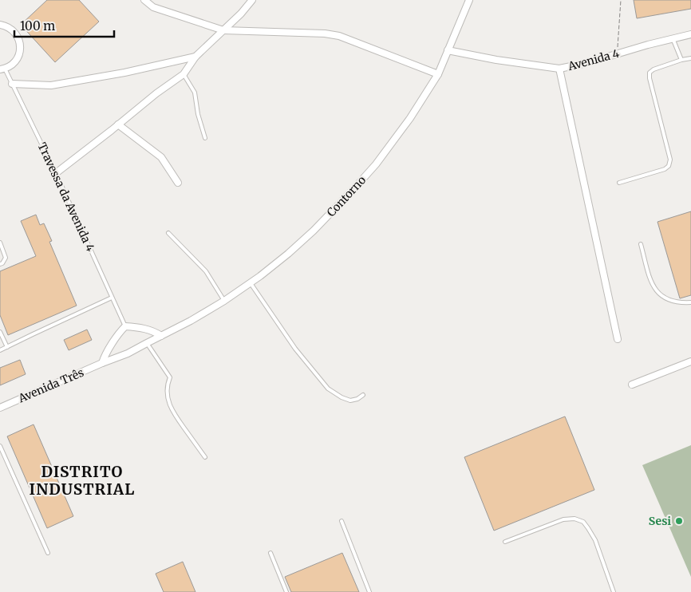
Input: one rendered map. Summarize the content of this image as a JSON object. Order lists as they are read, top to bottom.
{
  "streets": {
    "street": ["Avenida 4", "Contorno", "Avenida Três"],
    "lane": ["Travessa da Avenida 4"]
  },
  "crossings": [
    ["Avenida 4", "Contorno"],
    ["Contorno", "Avenida Três"]
  ],
  "districts": ["DISTRITO INDUSTRIAL"],
  "places": ["Sesi"],
  "scale_bar": "100 m"
}
